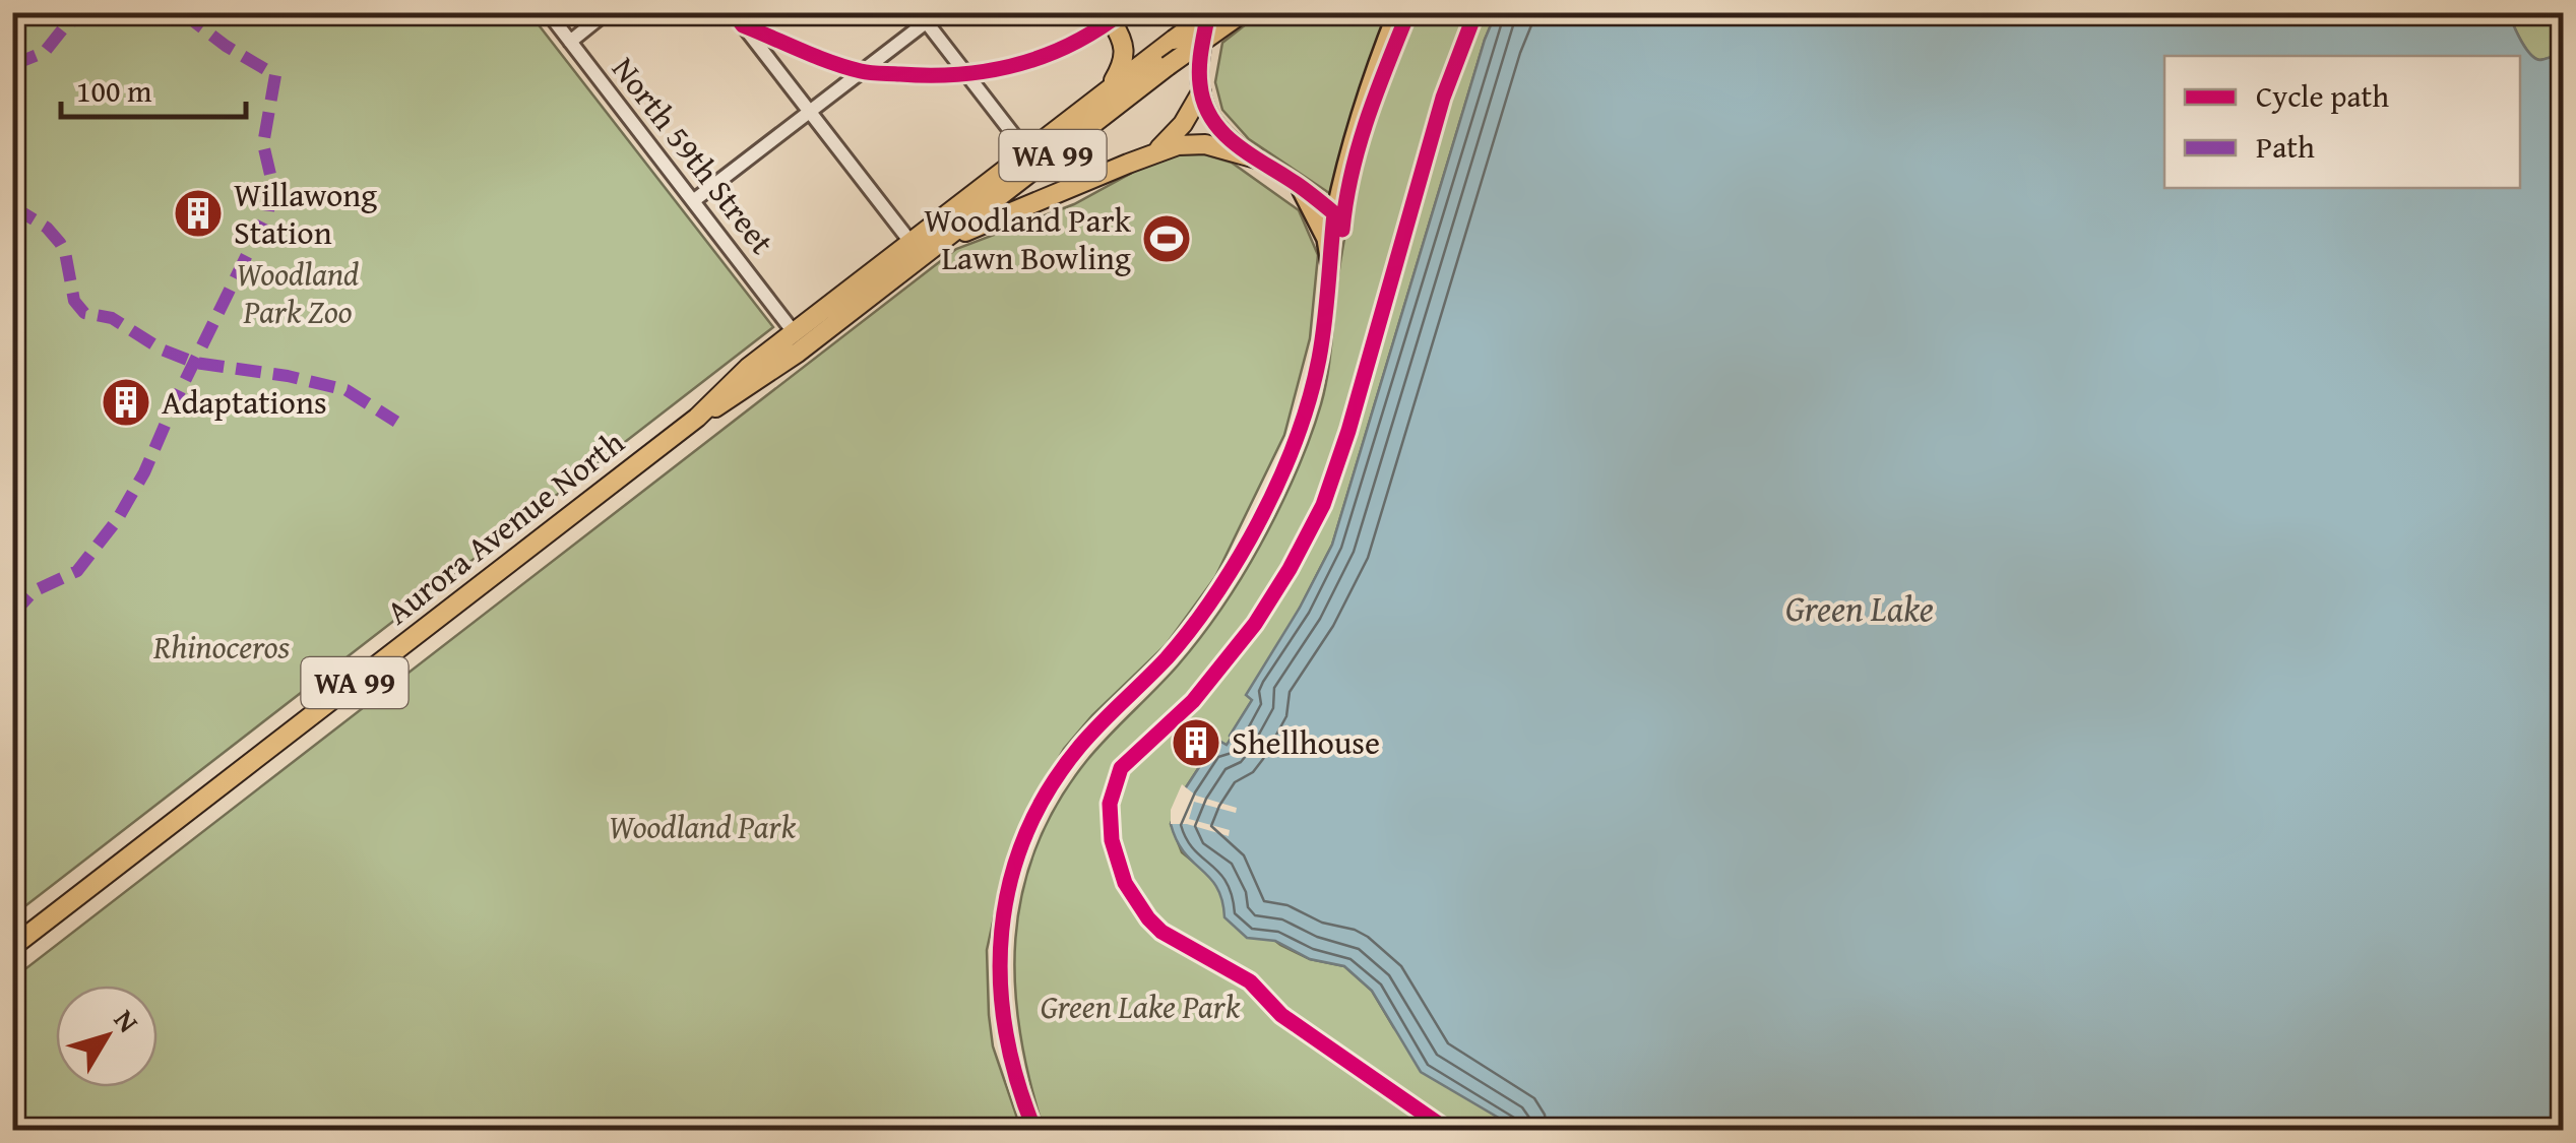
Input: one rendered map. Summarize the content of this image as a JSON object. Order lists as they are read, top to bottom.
{
  "streets": {
    "highway": ["WA 99", "Aurora Avenue North"],
    "street": ["North 59th Street"]
  },
  "crossings": [
    ["North 59th Street", "Aurora Avenue North"]
  ],
  "water": ["Green Lake"],
  "parks": [
    "Woodland Park Zoo",
    "Rhinoceros",
    "Woodland Park",
    "Green Lake Park"
  ],
  "places": {
    "building": ["Willawong Station", "Adaptations", "Shellhouse"],
    "sports": ["Woodland Park Lawn Bowling"]
  },
  "legend": ["Cycle path", "Path"],
  "scale_bar": "100 m",
  "north": "top right"
}
